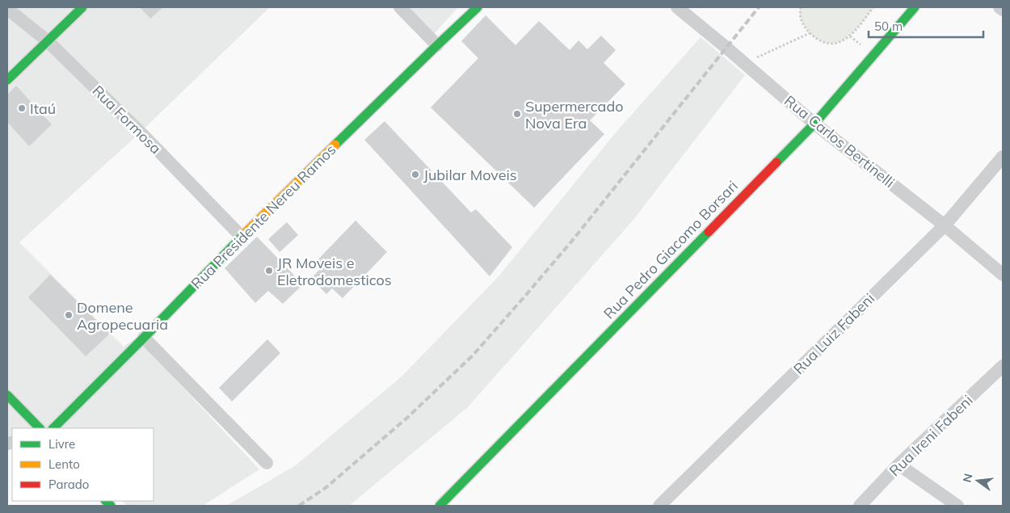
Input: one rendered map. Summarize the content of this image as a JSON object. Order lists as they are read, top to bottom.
{
  "streets": {
    "street": [
      "Rua Formosa",
      "Rua Carlos Bertinelli",
      "Rua Presidente Nereu Ramos",
      "Rua Pedro Giacomo Borsari",
      "Rua Luiz Fabeni",
      "Rua Ireni Fabeni"
    ]
  },
  "crossings": [
    ["Rua Formosa", "Rua Presidente Nereu Ramos"],
    ["Rua Carlos Bertinelli", "Rua Pedro Giacomo Borsari"],
    ["Rua Carlos Bertinelli", "Rua Luiz Fabeni"]
  ],
  "places": [
    "Itaú",
    "Supermercado Nova Era",
    "Jubilar Moveis",
    "JR Moveis e Eletrodomesticos",
    "Domene Agropecuaria"
  ],
  "legend": ["Livre", "Lento", "Parado"],
  "scale_bar": "50 m",
  "north": "left"
}
